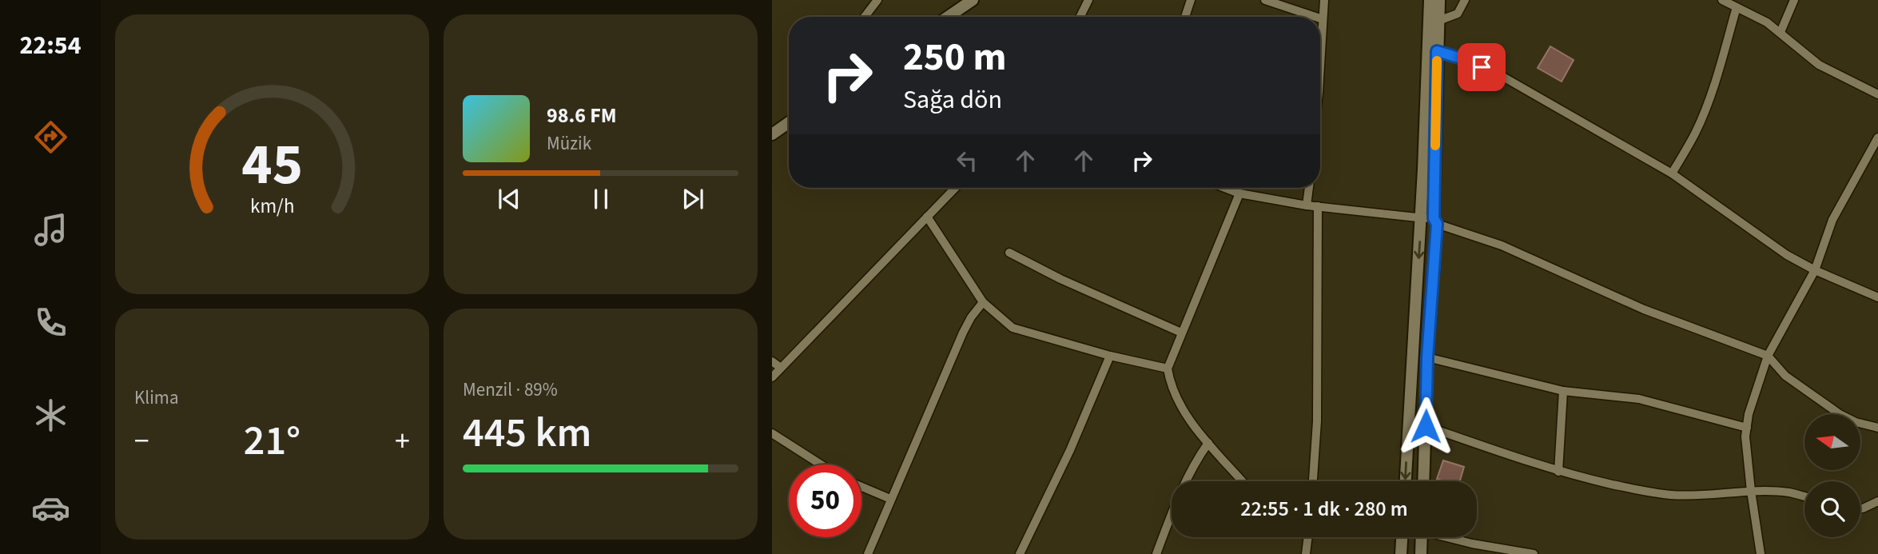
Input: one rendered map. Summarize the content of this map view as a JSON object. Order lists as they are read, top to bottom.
{
  "north": "left",
  "page": {
    "tabs": "22:54",
    "turn": ["250 m", "Sağa dön"],
    "song": ["98.6 FM", "Müzik"],
    "tile": [
      "Klima",
      ["Menzil · 89%", "445 km"]
    ],
    "heat": ["−", "21°", "+"],
    "limit": "50",
    "trip": "22:55 · 1 dk · 280 m",
    "gauge": ["45", "km/h"]
  }
}
